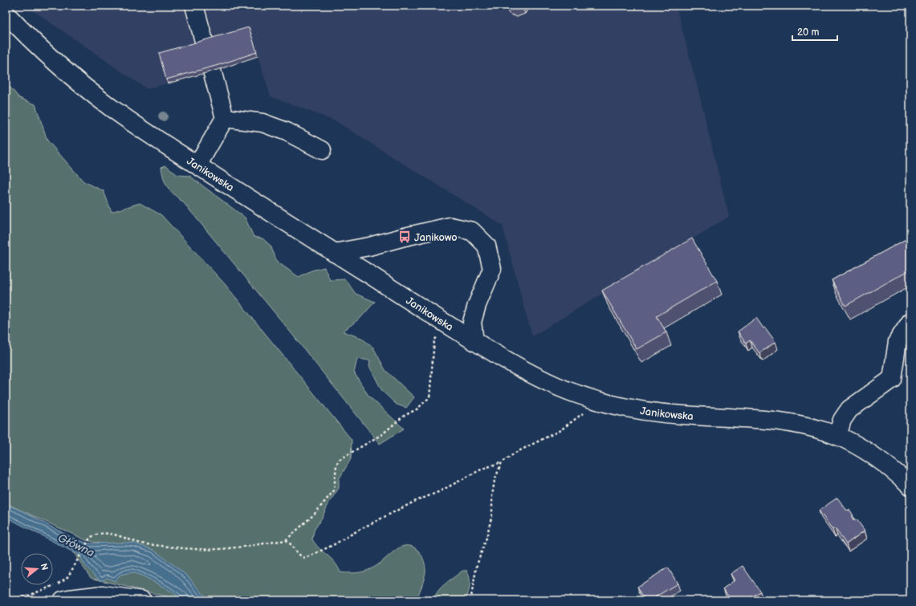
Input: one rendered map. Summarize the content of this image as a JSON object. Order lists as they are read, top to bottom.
{
  "streets": {
    "street": ["Janikowska"]
  },
  "water": ["Główna"],
  "places": {
    "bus stop": ["Janikowo"]
  },
  "scale_bar": "20 m",
  "north": "right"
}
